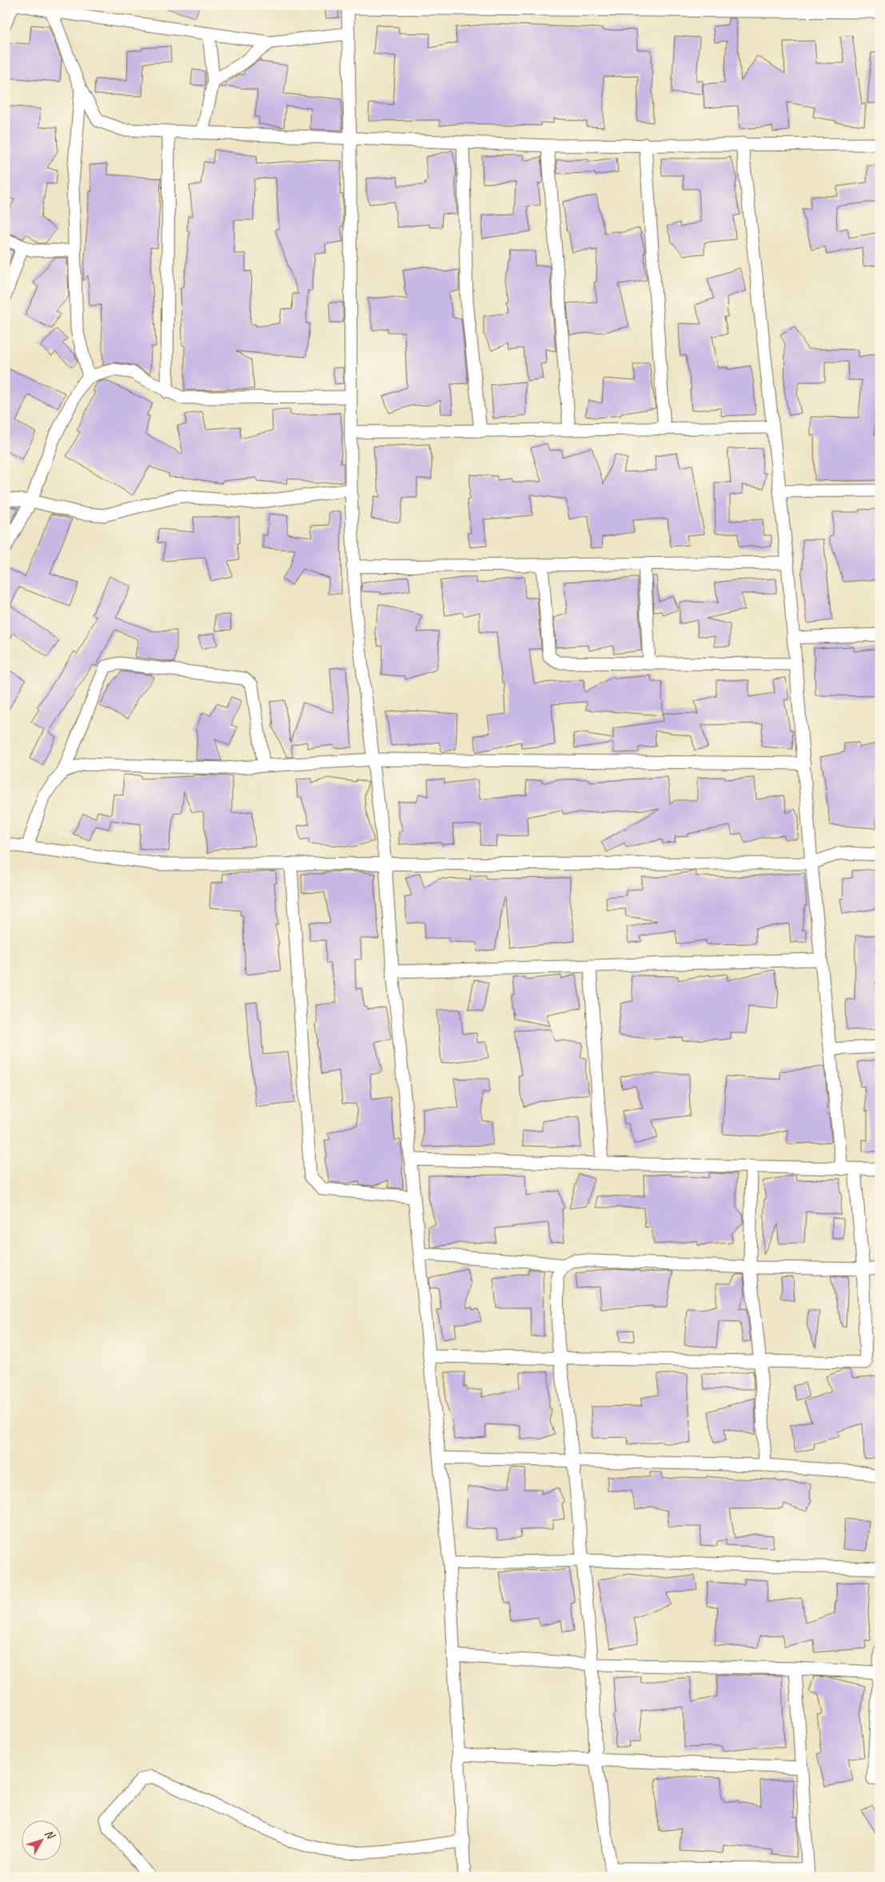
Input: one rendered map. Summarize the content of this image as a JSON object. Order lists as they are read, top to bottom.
{
  "north": "top right"
}
